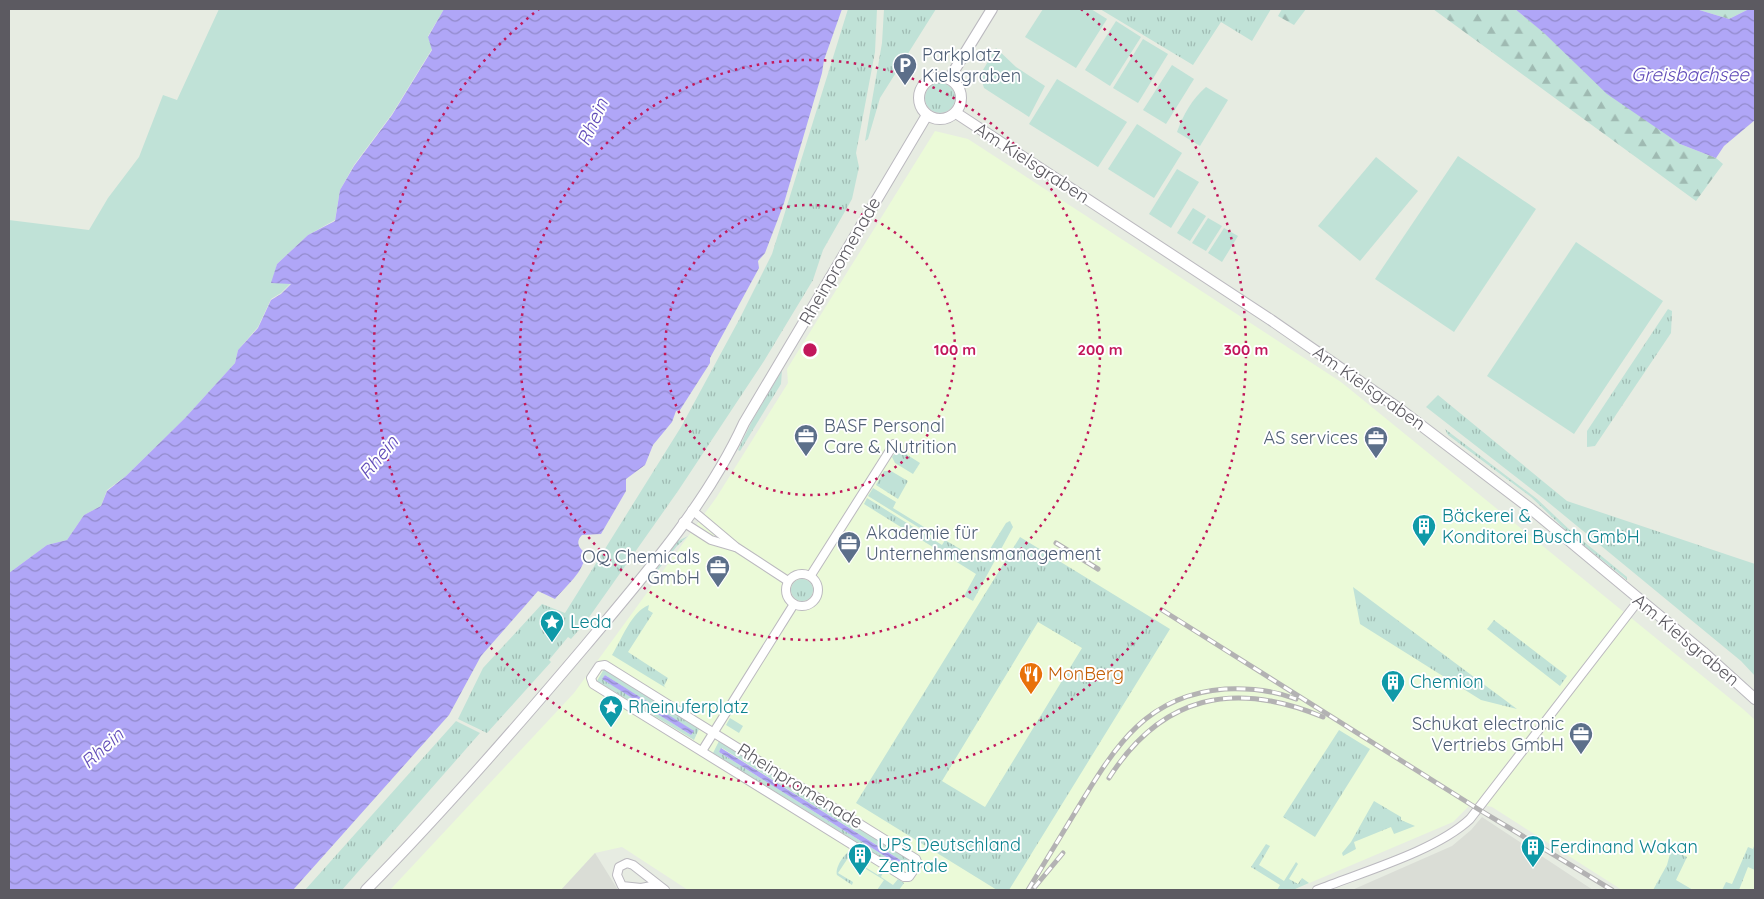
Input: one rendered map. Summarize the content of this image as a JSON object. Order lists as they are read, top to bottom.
{
  "streets": {
    "street": ["Am Kielsgraben", "Rheinpromenade"]
  },
  "crossings": [
    ["Am Kielsgraben", "Rheinpromenade"]
  ],
  "water": ["Greisbachsee", "Rhein"],
  "places": {
    "parking": ["Parkplatz Kielsgraben"],
    "office": [
      "BASF Personal Care & Nutrition",
      "AS services",
      "Akademie für Unternehmensmanagement",
      "OQ Chemicals GmbH",
      "Schukat electronic Vertriebs GmbH"
    ],
    "building": [
      "Bäckerei & Konditorei Busch GmbH",
      "Chemion",
      "Ferdinand Wakan",
      "UPS Deutschland Zentrale"
    ],
    "place": ["Leda", "Rheinuferplatz"],
    "restaurant": ["MonBerg"]
  },
  "rings": ["100 m", "200 m", "300 m"]
}
